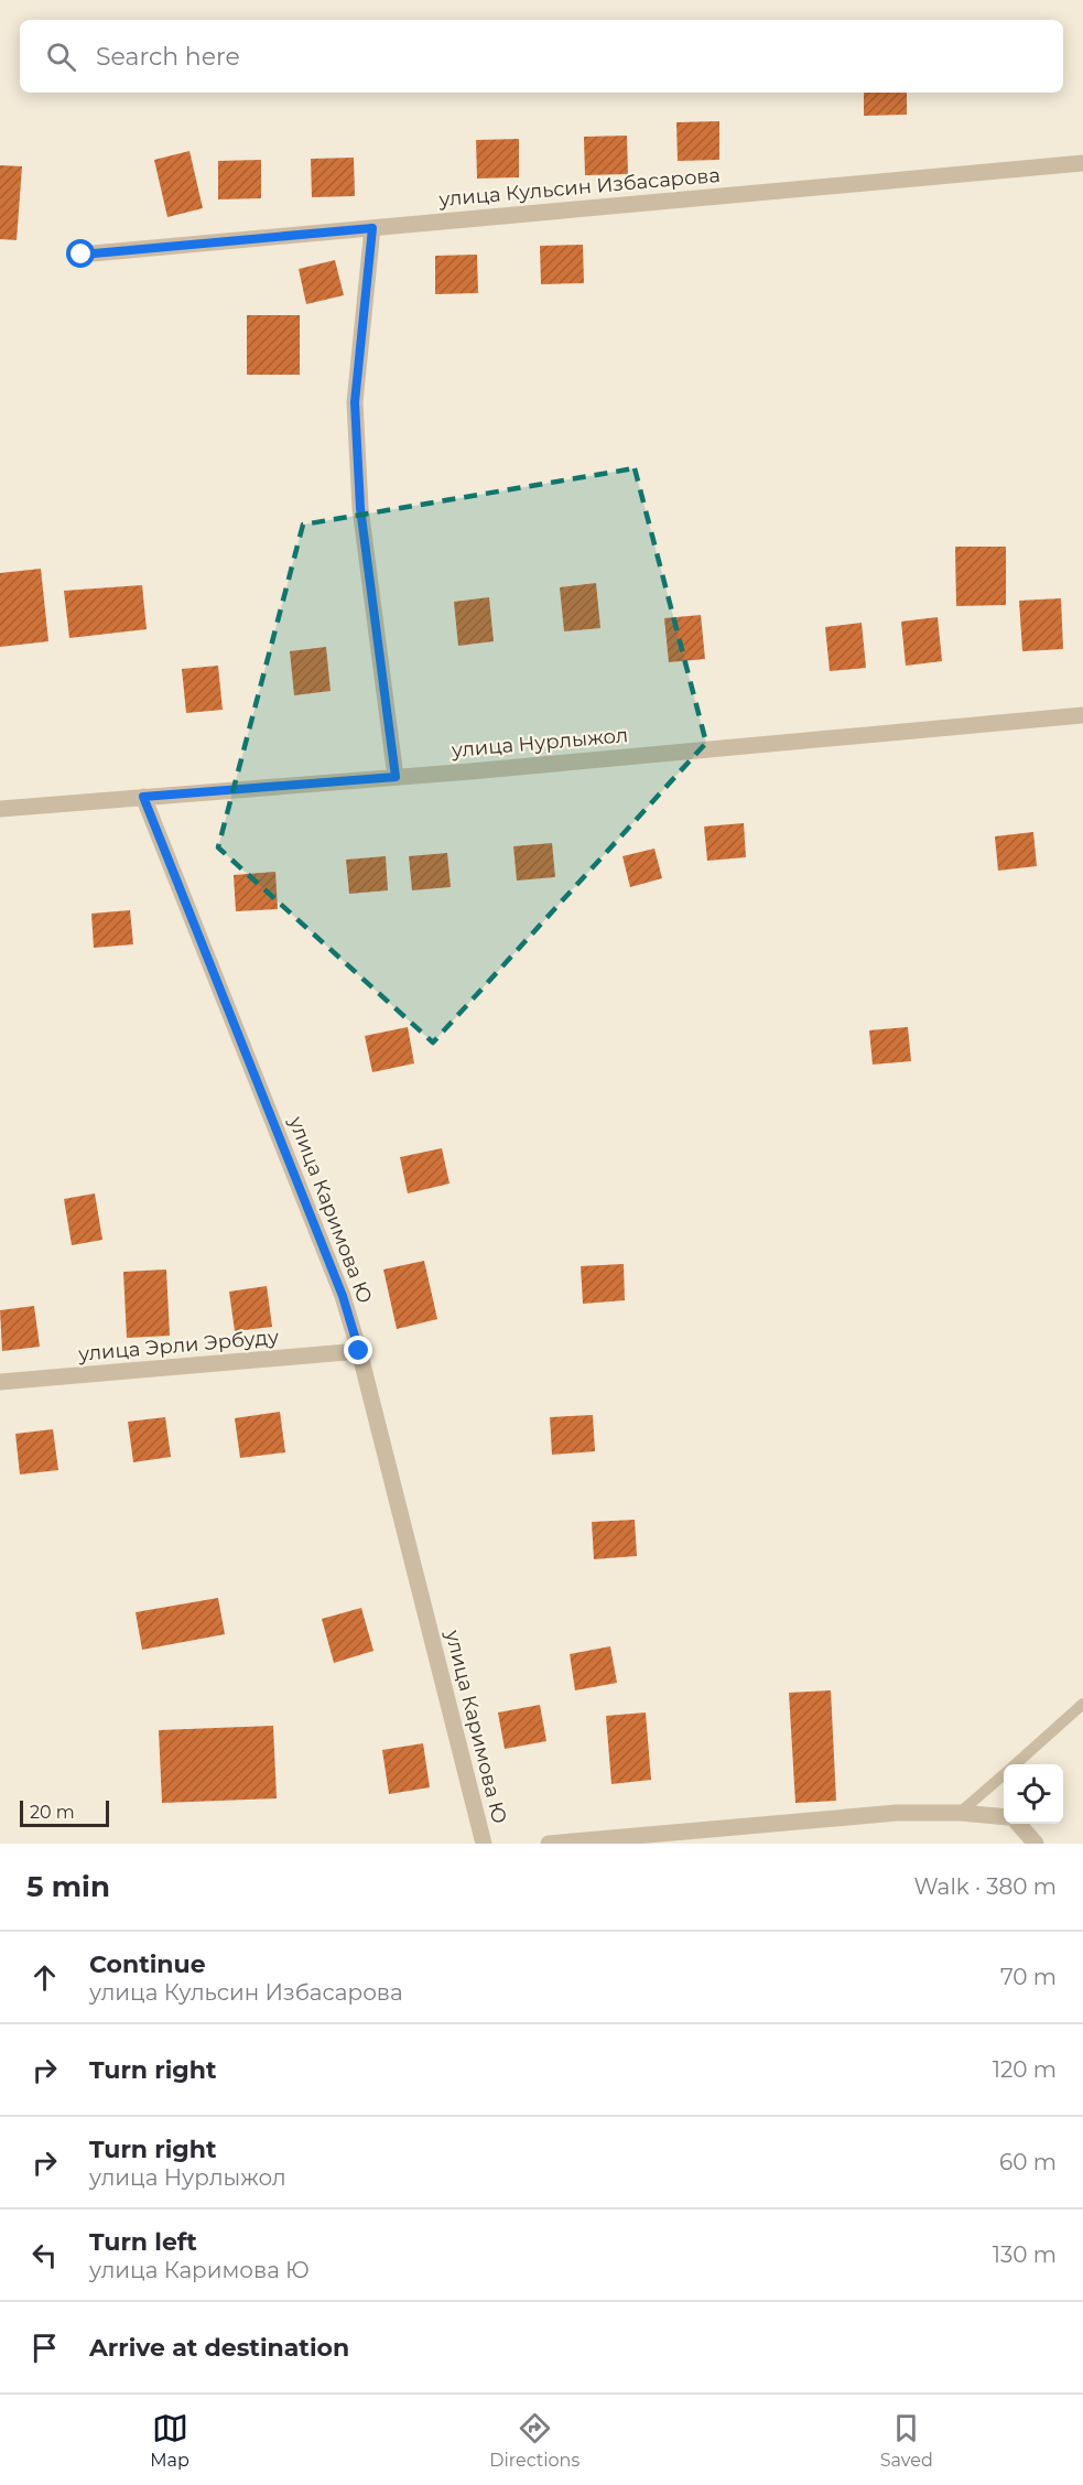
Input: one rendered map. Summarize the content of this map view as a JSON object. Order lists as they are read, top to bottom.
{
  "streets": {
    "street": [
      "улица Кульсин Избасарова",
      "улица Нурлыжол",
      "улица Каримова Ю",
      "улица Эрли Эрбуду"
    ]
  },
  "crossings": [
    ["улица Нурлыжол", "улица Каримова Ю"],
    ["улица Каримова Ю", "улица Эрли Эрбуду"]
  ],
  "scale_bar": "20 m",
  "page": {
    "search": "Search here",
    "scale": "20 m",
    "heading": ["5 min", "Walk · 380 m"],
    "list": [
      ["Continue", "улица Кульсин Избасарова", "70 m"],
      ["Turn right", "120 m"],
      ["Turn right", "улица Нурлыжол", "60 m"],
      ["Turn left", "улица Каримова Ю", "130 m"],
      "Arrive at destination"
    ],
    "nav": ["Map", "Directions", "Saved"]
  }
}
